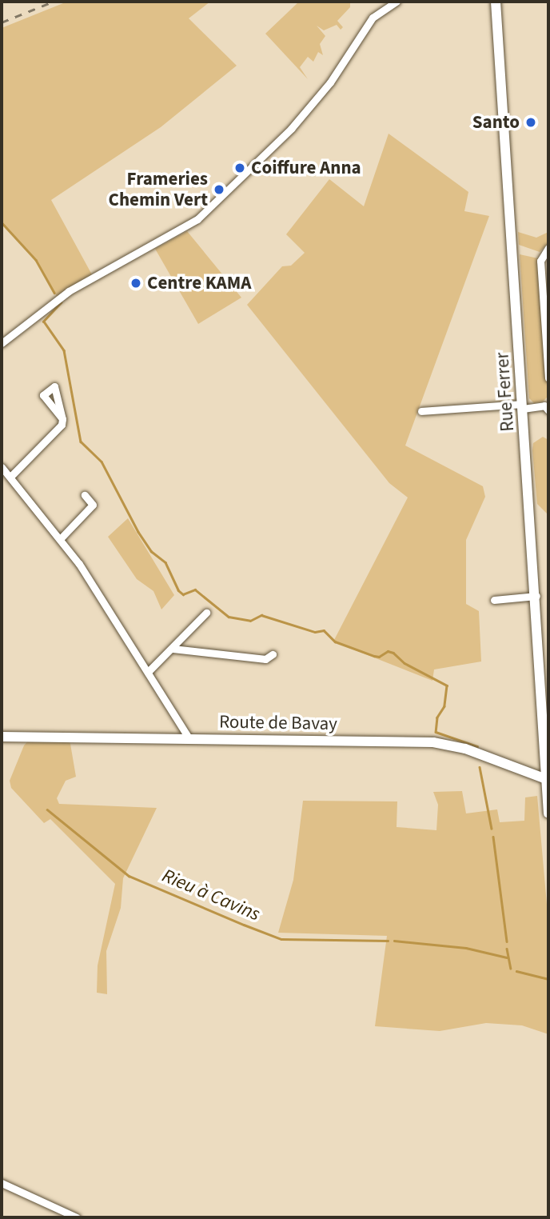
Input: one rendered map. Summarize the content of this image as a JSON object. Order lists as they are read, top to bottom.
{
  "streets": {
    "main road": ["Rue Ferrer", "Route de Bavay"]
  },
  "crossings": [
    ["Rue Ferrer", "Route de Bavay"]
  ],
  "water": ["Rieu à Cavins"],
  "places": [
    "Santo",
    "Coiffure Anna",
    "Frameries Chemin Vert",
    "Centre KAMA"
  ]
}
